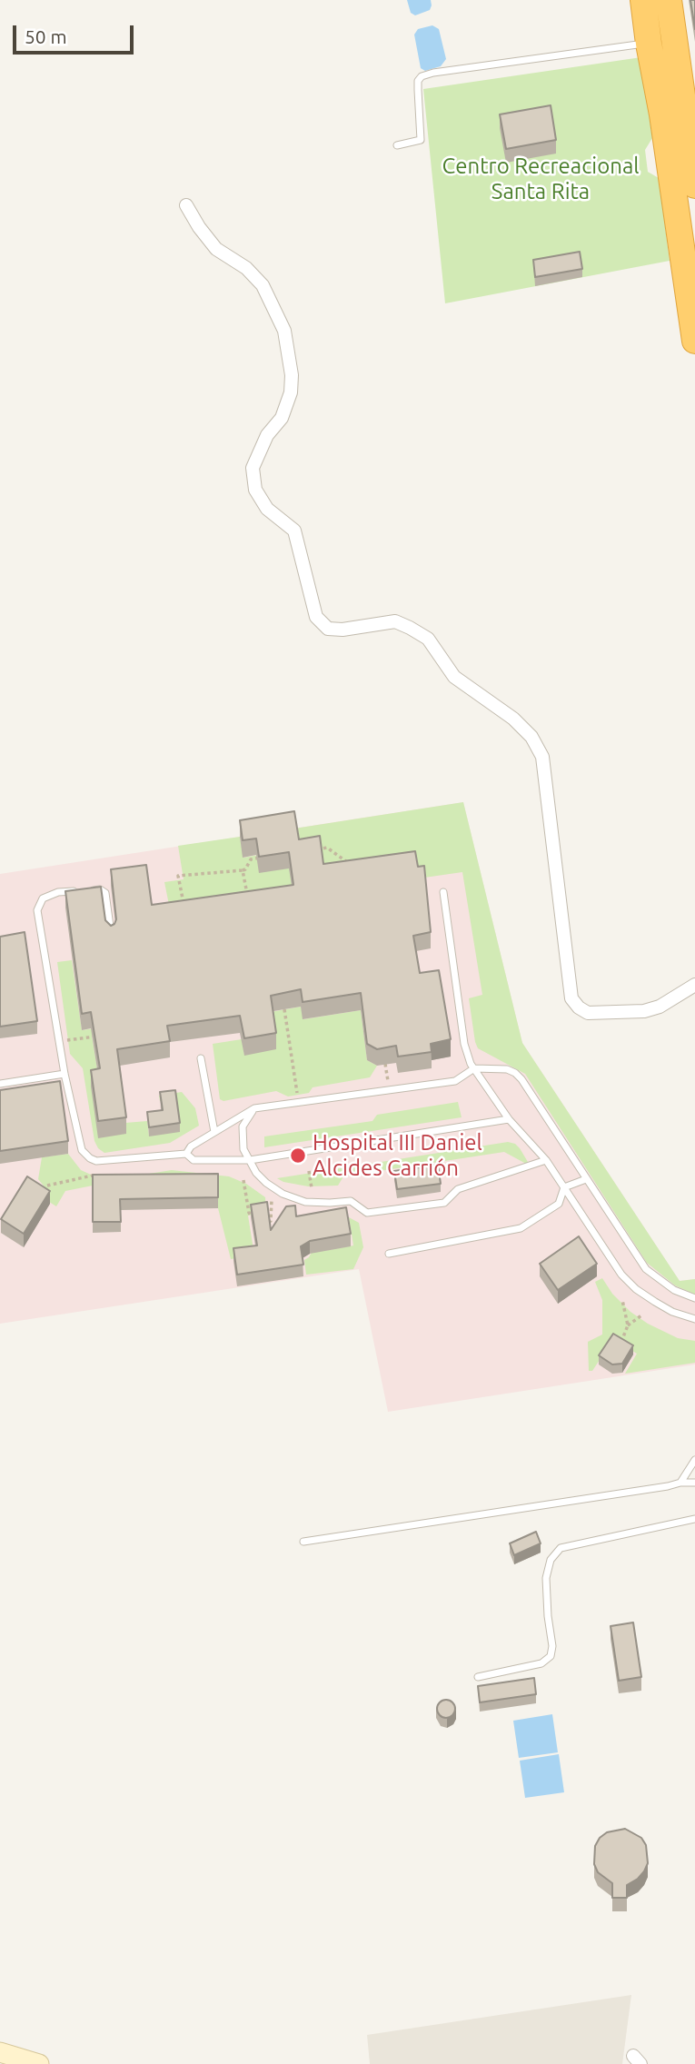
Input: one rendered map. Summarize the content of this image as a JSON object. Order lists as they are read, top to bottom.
{
  "parks": ["Centro Recreacional Santa Rita"],
  "places": ["Hospital III Daniel Alcides Carrión"],
  "scale_bar": "50 m"
}
